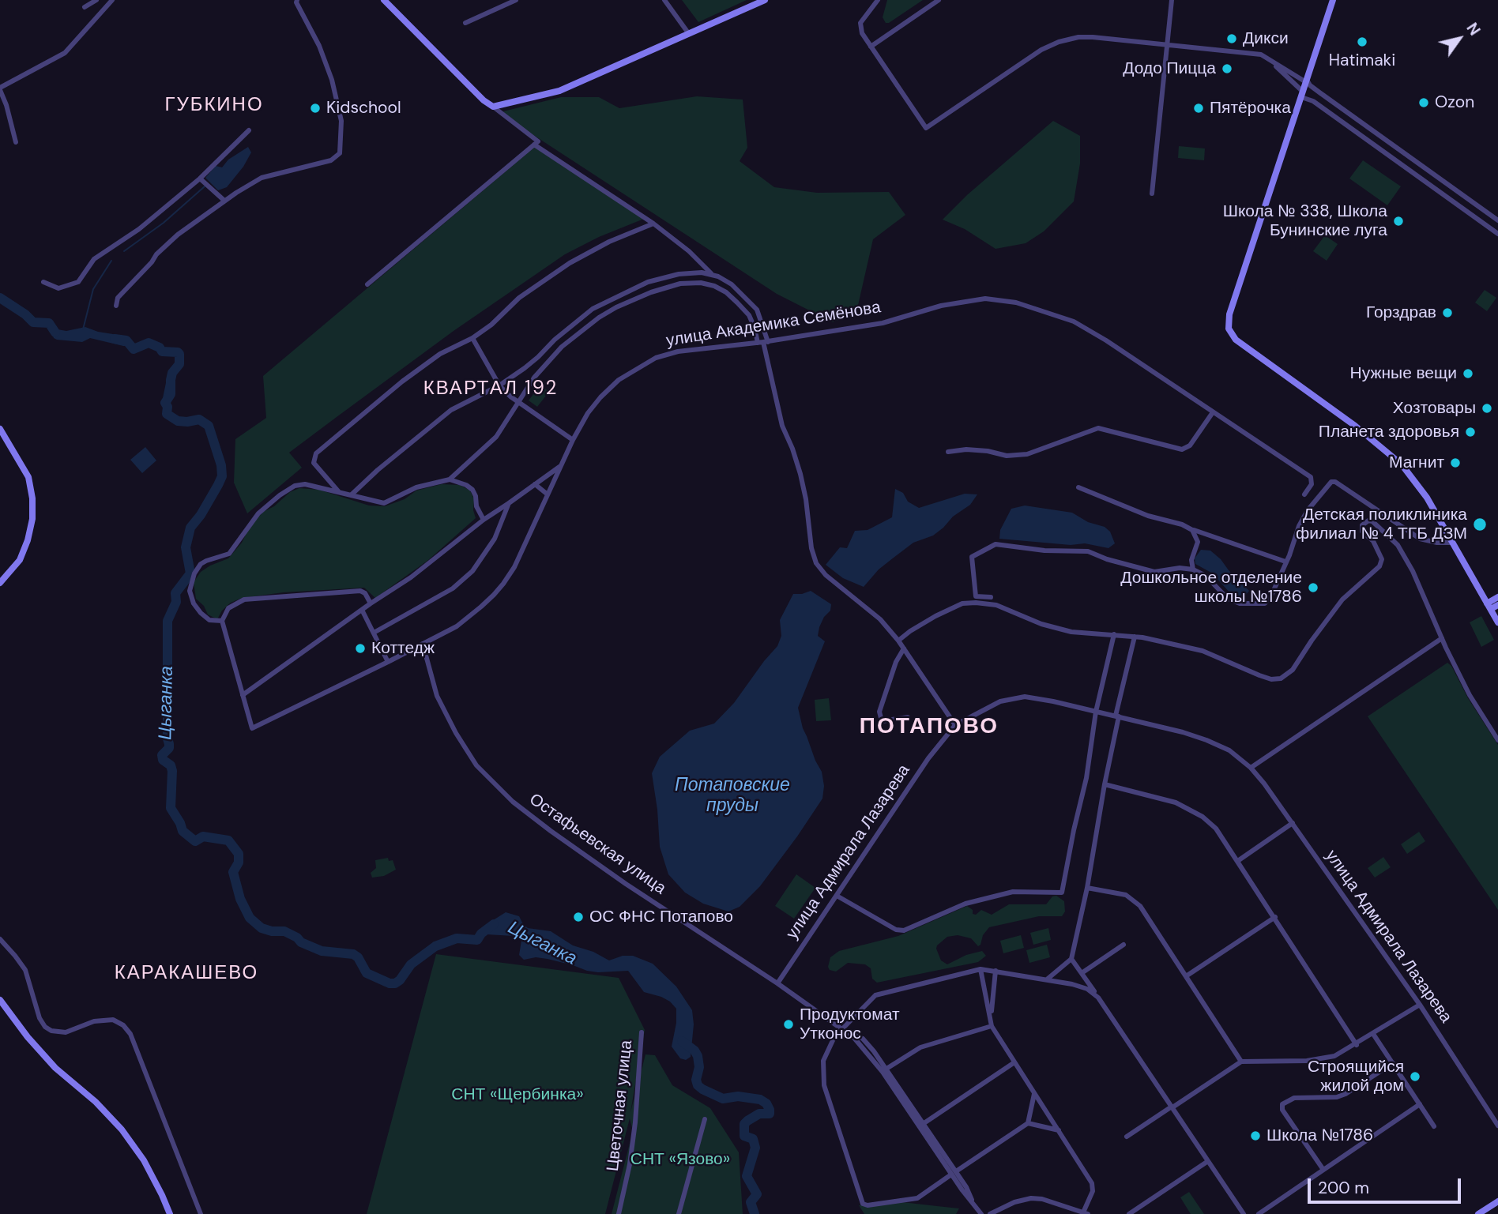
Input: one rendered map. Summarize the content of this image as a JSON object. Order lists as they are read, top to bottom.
{
  "streets": {
    "street": [
      "улица Академика Семёнова",
      "Остафьевская улица",
      "улица Адмирала Лазарева",
      "Цветочная улица"
    ]
  },
  "crossings": [
    ["улица Академика Семёнова", "Остафьевская улица"],
    ["Остафьевская улица", "улица Адмирала Лазарева"]
  ],
  "districts": [
    "ГУБКИНО",
    "КВАРТАЛ 192",
    "ПОТАПОВО",
    "КАРАКАШЕВО"
  ],
  "water": ["Цыганка", "Потаповские пруды"],
  "parks": ["СНТ «Щербинка»", "СНТ «Язово»"],
  "places": [
    "Дикси",
    "Hatimaki",
    "Додо Пицца",
    "Ozon",
    "Kidschool",
    "Пятёрочка",
    "Школа № 338, Школа Бунинские луга",
    "Горздрав",
    "Нужные вещи",
    "Хозтовары",
    "Планета здоровья",
    "Магнит",
    "Детская поликлиника филиал № 4 ТГБ ДЗМ",
    "Дошкольное отделение школы №1786",
    "Коттедж",
    "ОС ФНС Потапово",
    "Продуктомат Утконос",
    "Строящийся жилой дом",
    "Школа №1786"
  ],
  "scale_bar": "200 m",
  "north": "top right"
}
